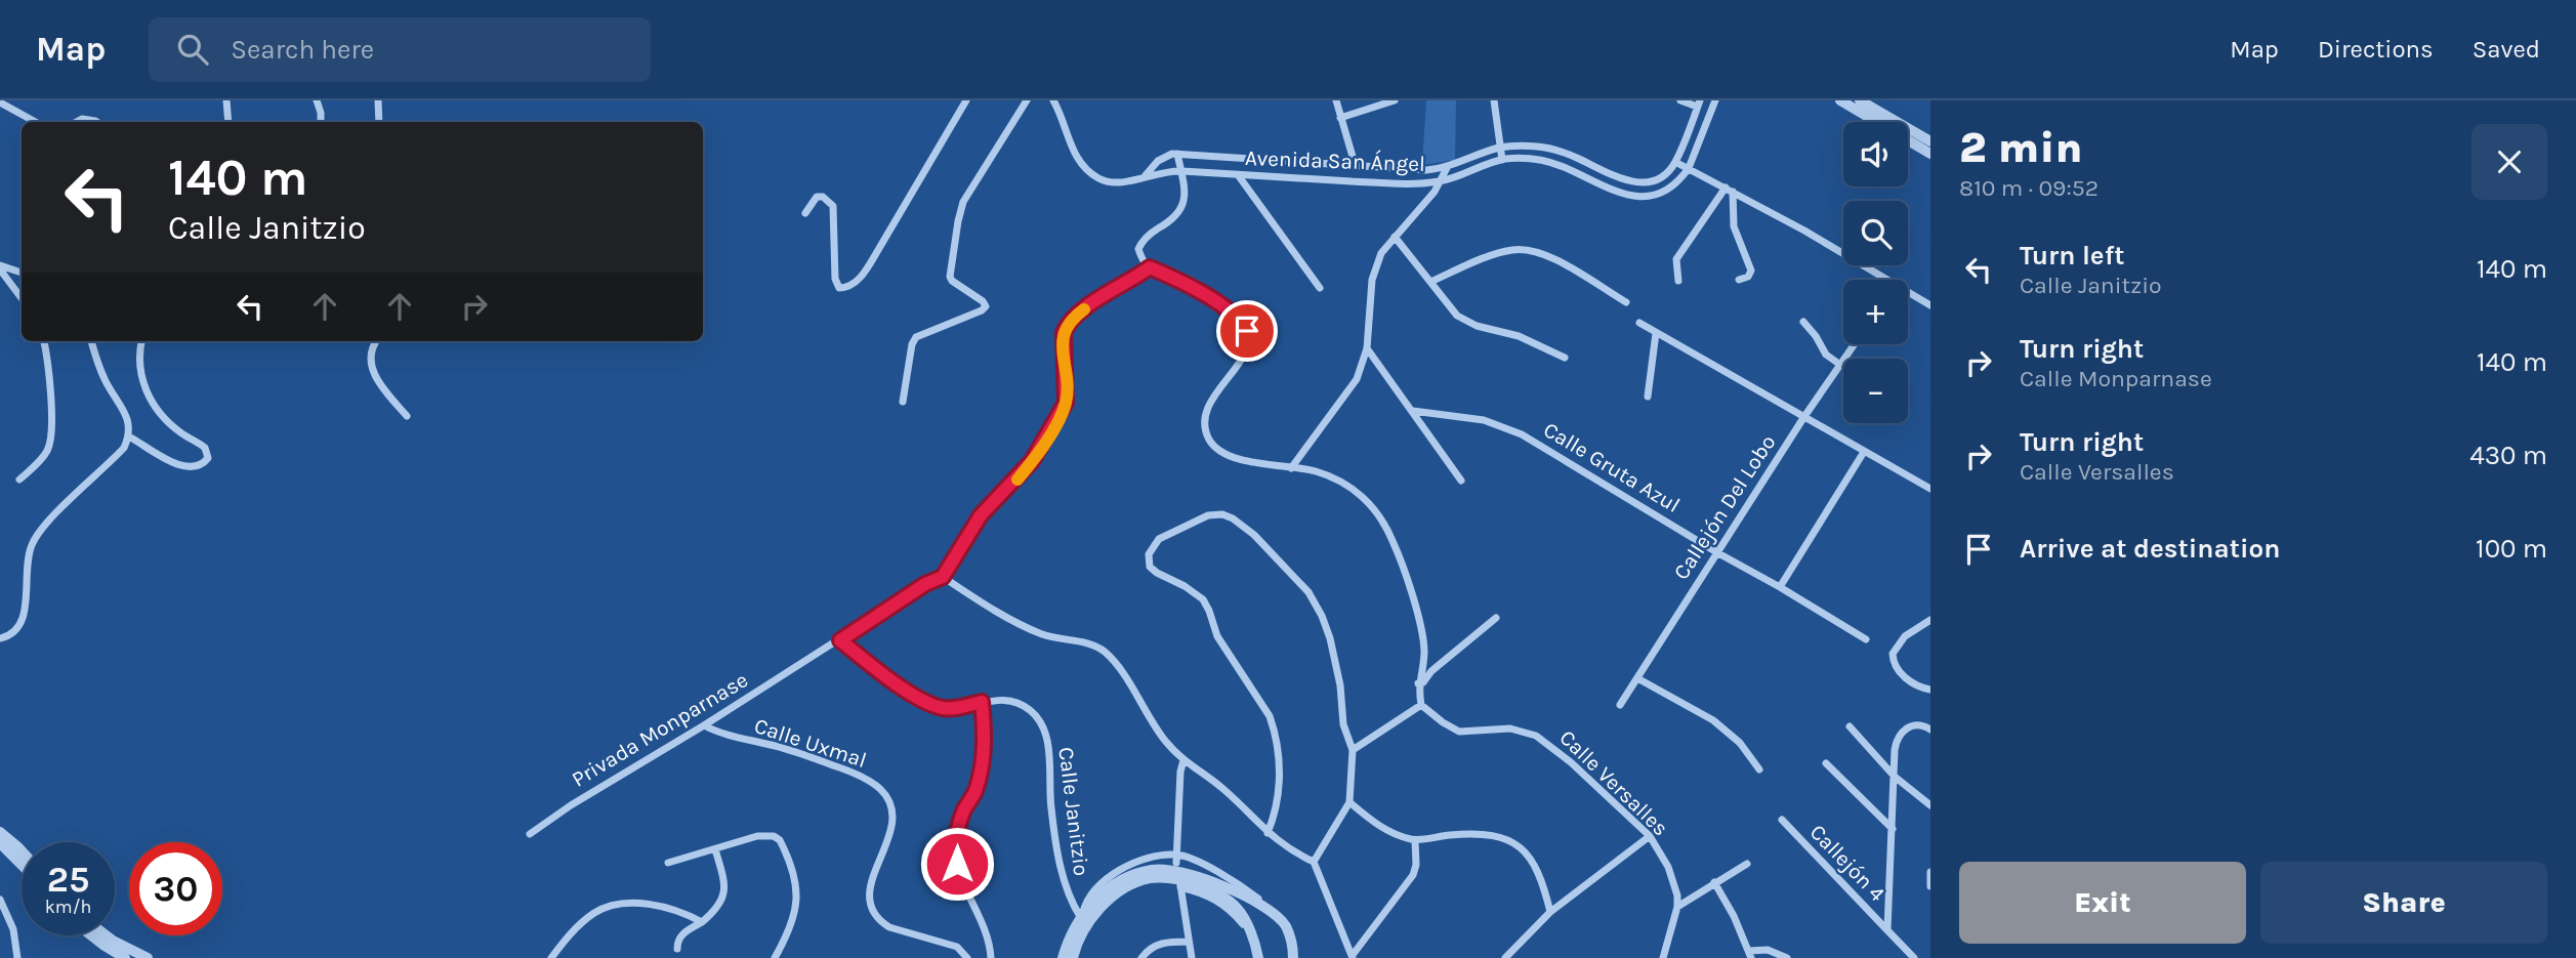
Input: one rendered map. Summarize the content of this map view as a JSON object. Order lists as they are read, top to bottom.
{
  "streets": {
    "street": [
      "Avenida San Ángel",
      "Calle Gruta Azul",
      "Callejón Del Lobo",
      "Privada Monparnase",
      "Calle Uxmal",
      "Calle Versalles",
      "Calle Janitzio",
      "Callejón 4"
    ]
  },
  "crossings": [
    ["Calle Gruta Azul", "Callejón Del Lobo"],
    ["Privada Monparnase", "Calle Uxmal"],
    ["Privada Monparnase", "Calle Janitzio"]
  ],
  "page": {
    "header": "Map",
    "search": "Search here",
    "nav": ["Map", "Directions", "Saved"],
    "heading": ["2 min", "810 m · 09:52"],
    "map_buttons": ["+", "−"],
    "turn": ["140 m", "Calle Janitzio"],
    "list": [
      {
        "name": "Turn left",
        "note": "Calle Janitzio",
        "value": "140 m"
      },
      {
        "name": "Turn right",
        "note": "Calle Monparnase",
        "value": "140 m"
      },
      {
        "name": "Turn right",
        "note": "Calle Versalles",
        "value": "430 m"
      },
      {
        "name": "Arrive at destination",
        "value": "100 m"
      }
    ],
    "speed": "25 km/h",
    "limit": "30",
    "buttons": ["Exit", "Share"]
  }
}
